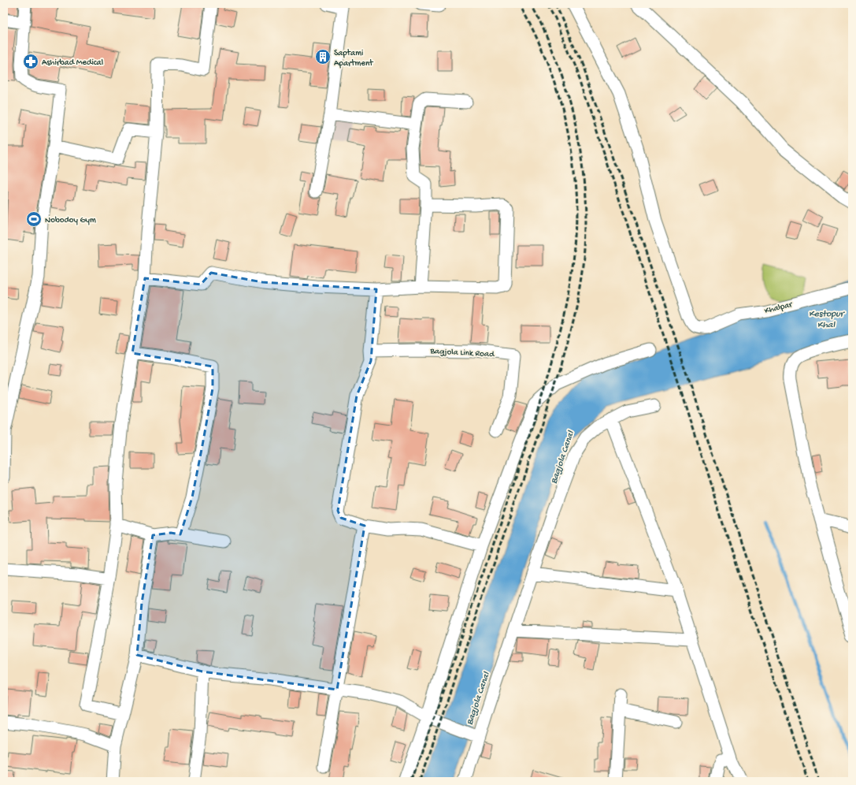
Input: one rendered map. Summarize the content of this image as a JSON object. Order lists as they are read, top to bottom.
{
  "streets": {
    "street": ["Khalpar", "Bagjola Link Road"]
  },
  "water": ["Kestopur Khal", "Bagjola Canal"],
  "places": {
    "building": ["Saptami Apartment"],
    "pharmacy": ["Ashirbad Medical"],
    "sports": ["Nobodoy Gym"]
  }
}
